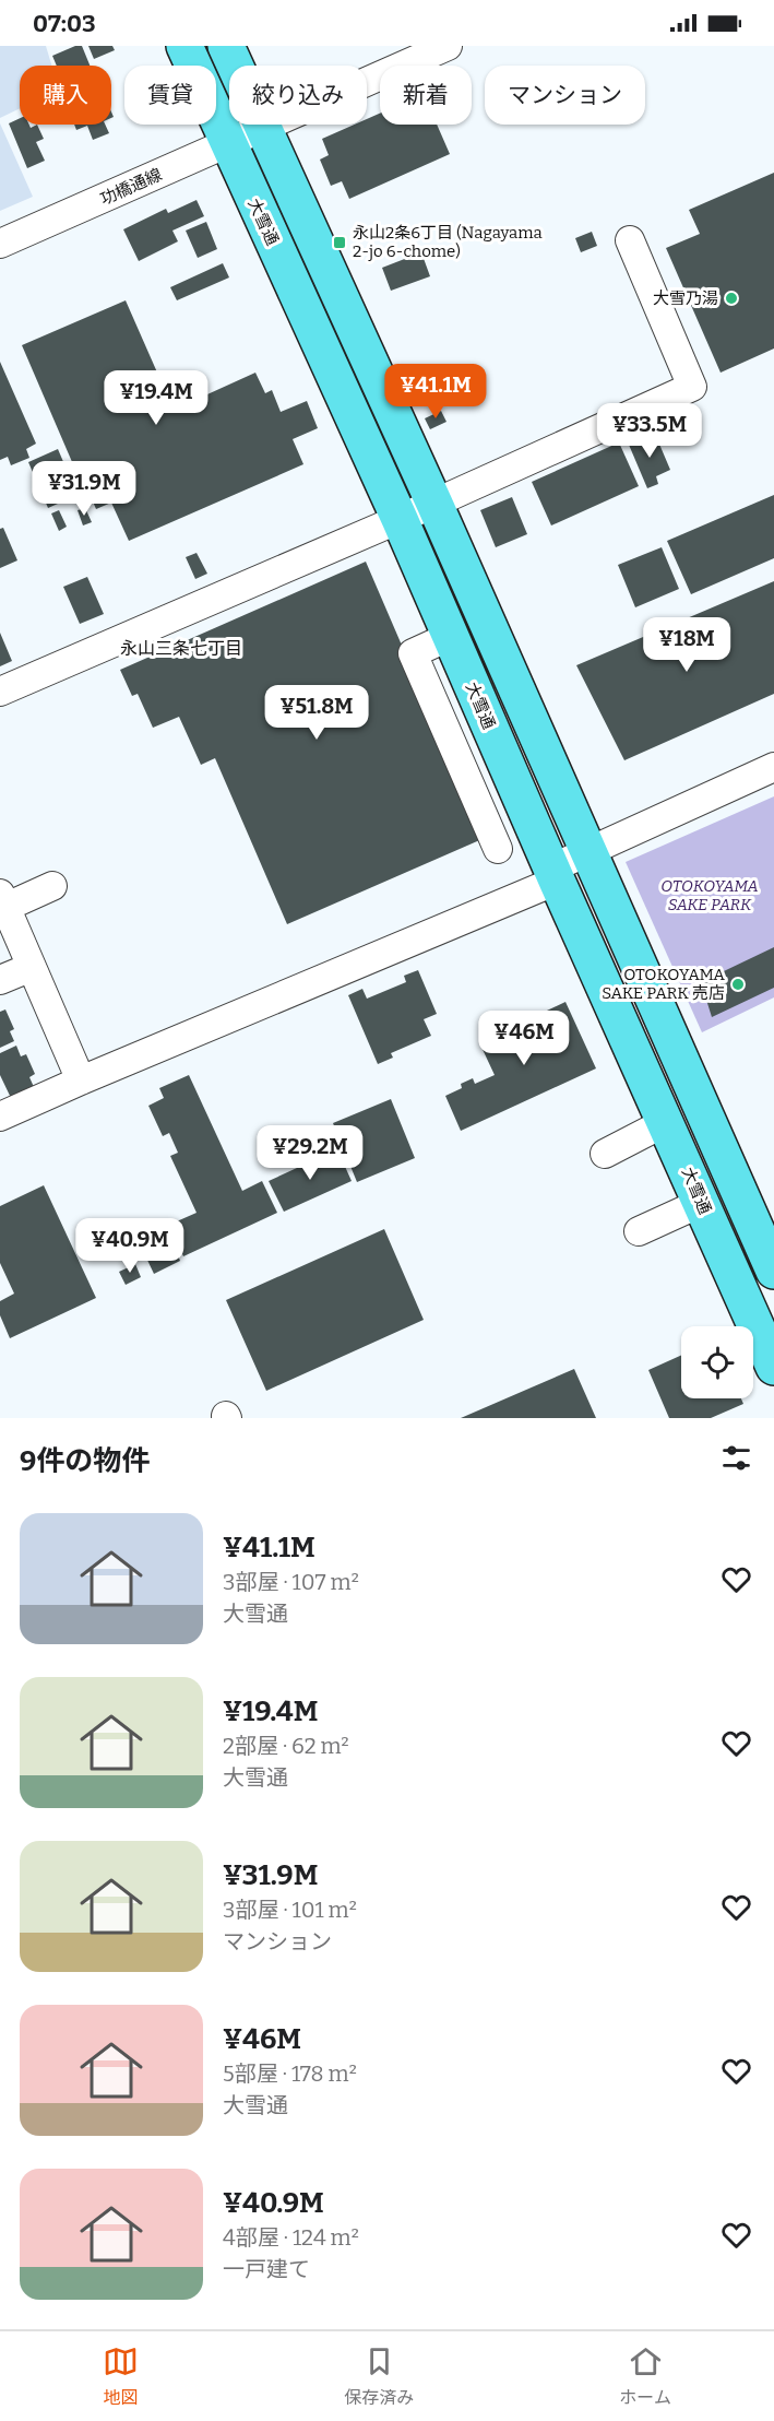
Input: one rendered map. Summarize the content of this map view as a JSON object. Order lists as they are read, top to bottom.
{
  "streets": {
    "highway": ["大雪通"],
    "street": ["功橋通線"]
  },
  "crossings": [
    ["功橋通線", "大雪通"]
  ],
  "districts": ["永山三条七丁目"],
  "parks": ["OTOKOYAMA SAKE PARK"],
  "places": {
    "transit": ["永山2条6丁目 (Nagayama 2-jo 6-chome)"],
    "other": ["大雪乃湯", "OTOKOYAMA SAKE PARK 売店"]
  },
  "page": {
    "status": "07:03",
    "chip": [
      "購入",
      "賃貸",
      "絞り込み",
      "新着",
      "マンション"
    ],
    "price": [
      "¥41.1M",
      "¥19.4M",
      "¥33.5M",
      "¥31.9M",
      "¥18M",
      "¥51.8M",
      "¥46M",
      "¥29.2M",
      "¥40.9M"
    ],
    "heading": "9件の物件",
    "list": [
      {
        "name": "¥41.1M",
        "note": "3部屋 · 107 m² · 大雪通"
      },
      {
        "name": "¥19.4M",
        "note": "2部屋 · 62 m² · 大雪通"
      },
      {
        "name": "¥31.9M",
        "note": "3部屋 · 101 m² · マンション"
      },
      {
        "name": "¥46M",
        "note": "5部屋 · 178 m² · 大雪通"
      },
      {
        "name": "¥40.9M",
        "note": "4部屋 · 124 m² · 一戸建て"
      }
    ],
    "tabs": ["地図", "保存済み", "ホーム"]
  }
}
